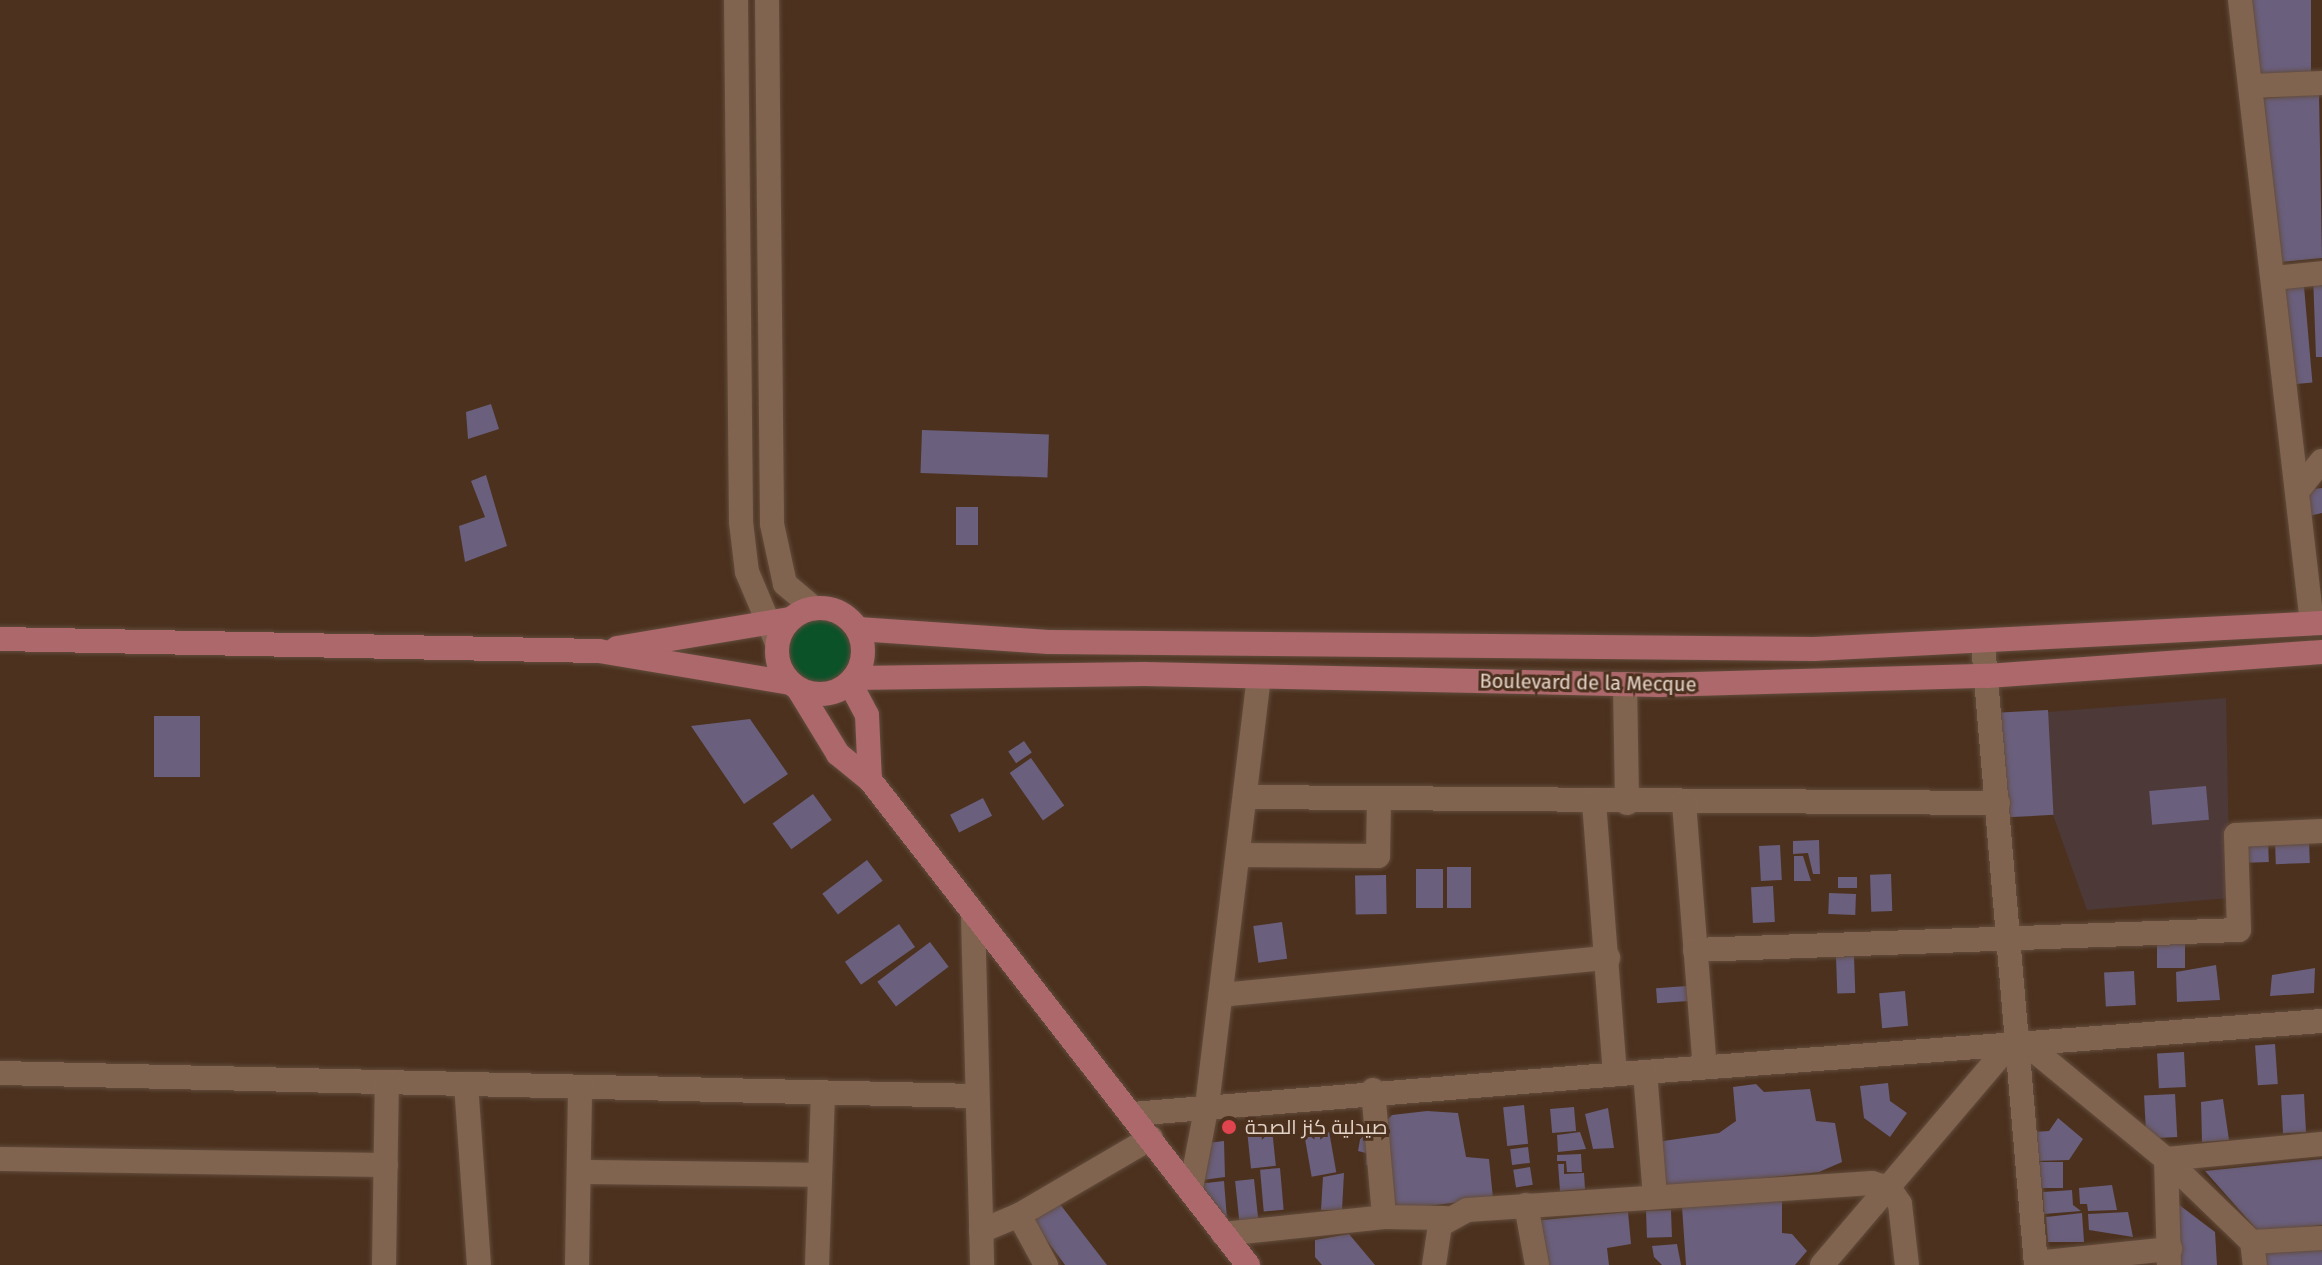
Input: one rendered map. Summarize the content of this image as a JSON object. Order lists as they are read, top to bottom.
{
  "streets": {
    "main road": ["Boulevard de la Mecque"]
  },
  "places": ["صيدلية كنز الصحة"]
}
